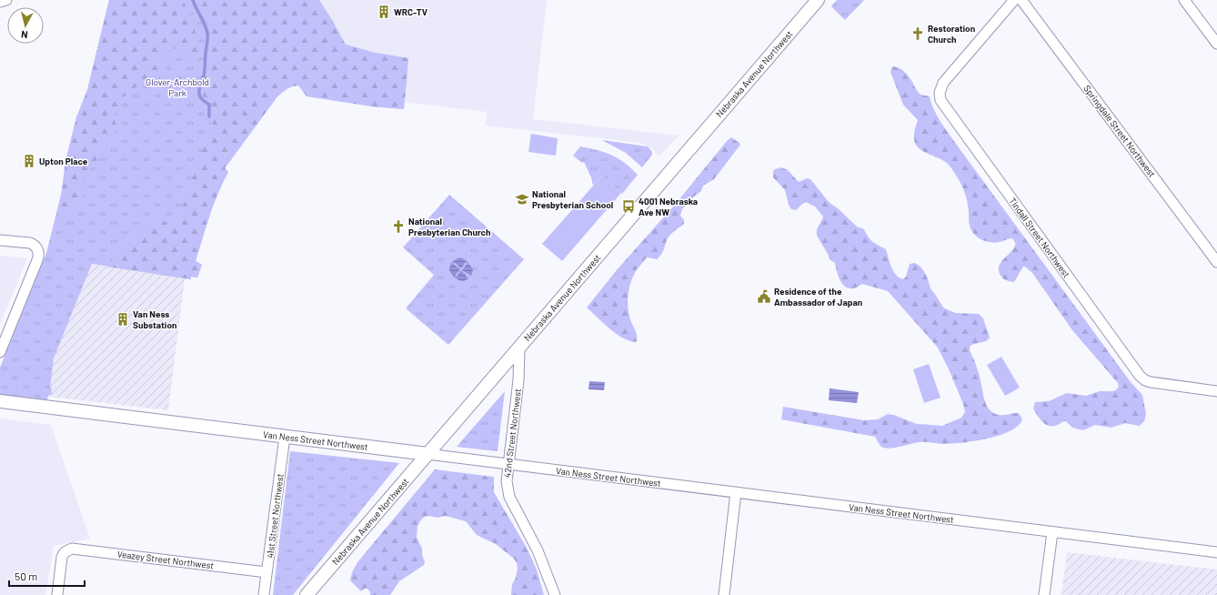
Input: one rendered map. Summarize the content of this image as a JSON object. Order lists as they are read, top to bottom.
{
  "streets": {
    "main road": ["Nebraska Avenue Northwest", "Van Ness Street Northwest"],
    "street": [
      "Springdale Street Northwest",
      "Tindall Street Northwest",
      "42nd Street Northwest",
      "41st Street Northwest",
      "Veazey Street Northwest"
    ]
  },
  "crossings": [
    ["Nebraska Avenue Northwest", "42nd Street Northwest"],
    ["Nebraska Avenue Northwest", "Van Ness Street Northwest"],
    ["42nd Street Northwest", "Van Ness Street Northwest"],
    ["Van Ness Street Northwest", "41st Street Northwest"],
    ["41st Street Northwest", "Veazey Street Northwest"]
  ],
  "parks": ["Glover-Archbold Park"],
  "places": {
    "building": ["WRC-TV", "Upton Place", "Van Ness Substation"],
    "church": ["Restoration Church", "National Presbyterian Church"],
    "school or university": ["National Presbyterian School"],
    "bus stop": ["4001 Nebraska Ave NW"],
    "public building": ["Residence of the Ambassador of Japan"]
  },
  "scale_bar": "50 m",
  "north": "bottom"
}
